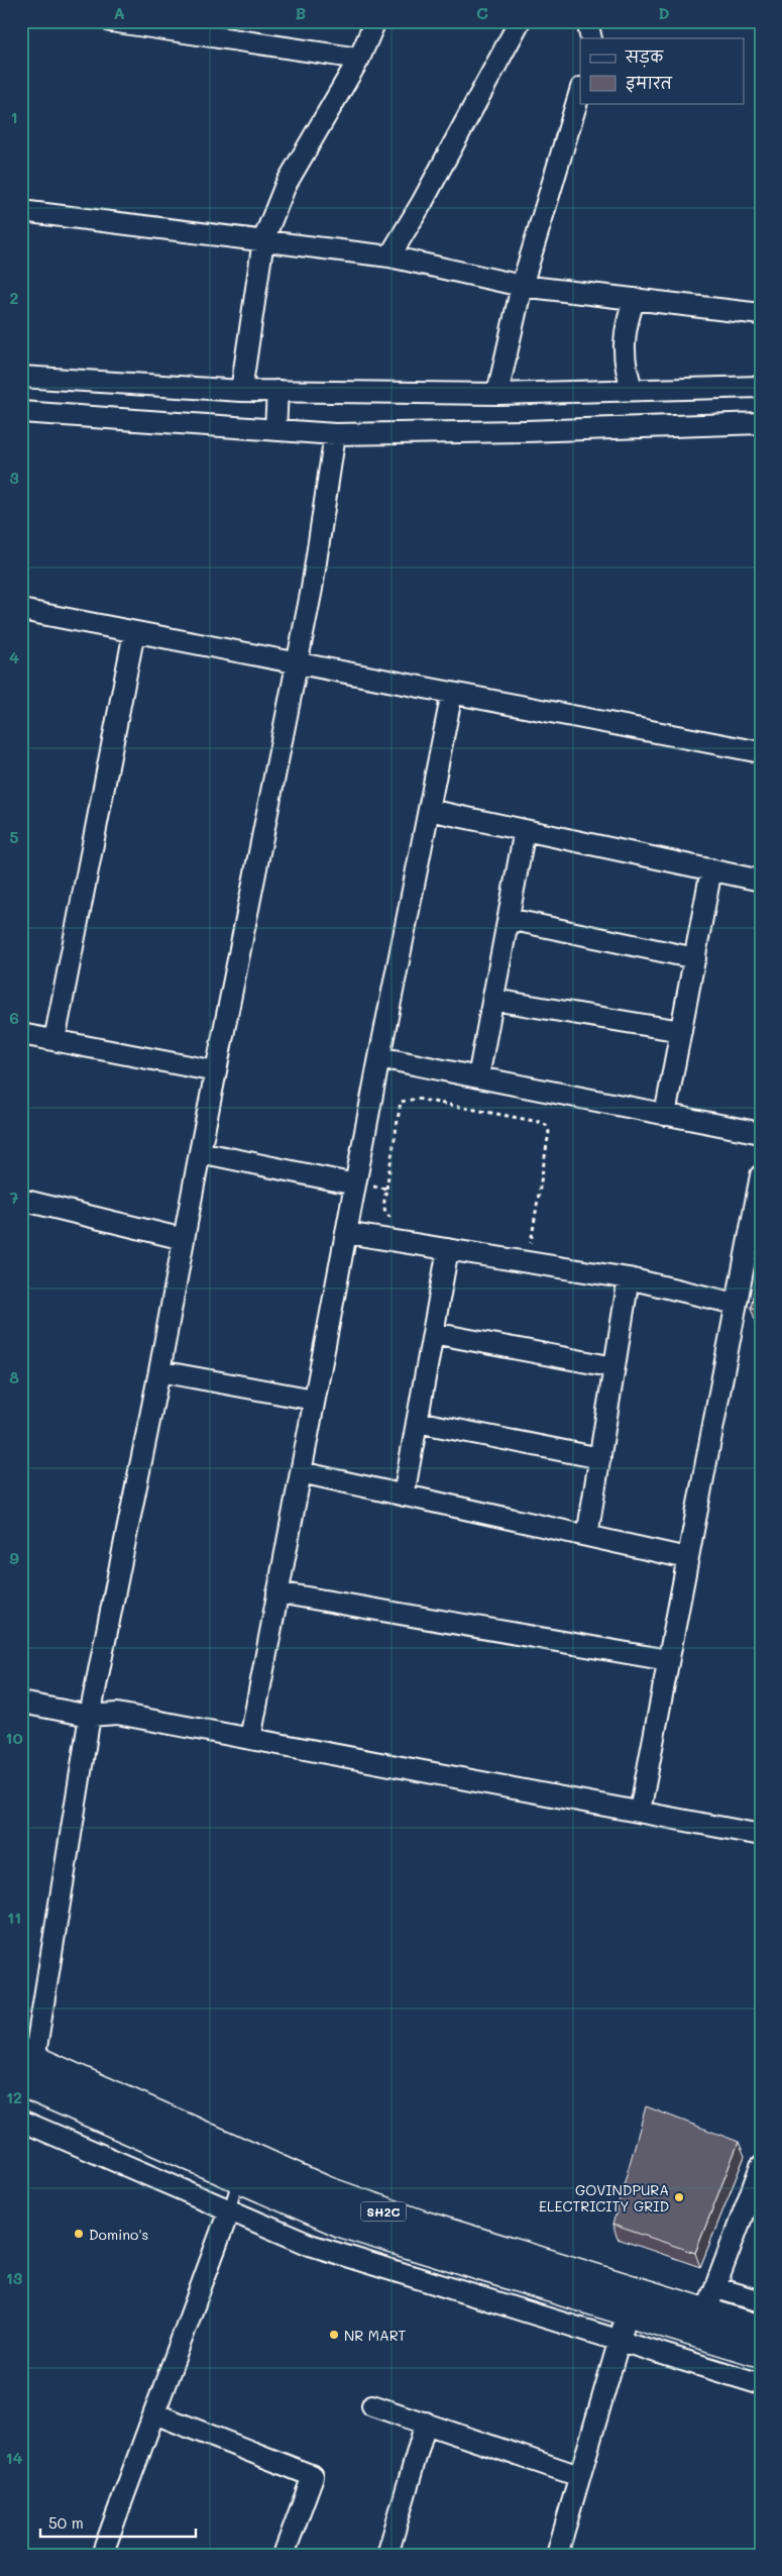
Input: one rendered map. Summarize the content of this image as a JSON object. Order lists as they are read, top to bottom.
{
  "streets": {
    "main road": ["SH2C"]
  },
  "places": ["GOVINDPURA ELECTRICITY GRID", "Domino's", "NR MART"],
  "legend": ["सड़क", "इमारत"],
  "scale_bar": "50 m",
  "grid": {
    "columns": [
      "A",
      "B",
      "C",
      "D"
    ],
    "rows": [
      "1",
      "2",
      "3",
      "4",
      "5",
      "6",
      "7",
      "8",
      "9",
      "10",
      "11",
      "12",
      "13",
      "14"
    ]
  }
}
